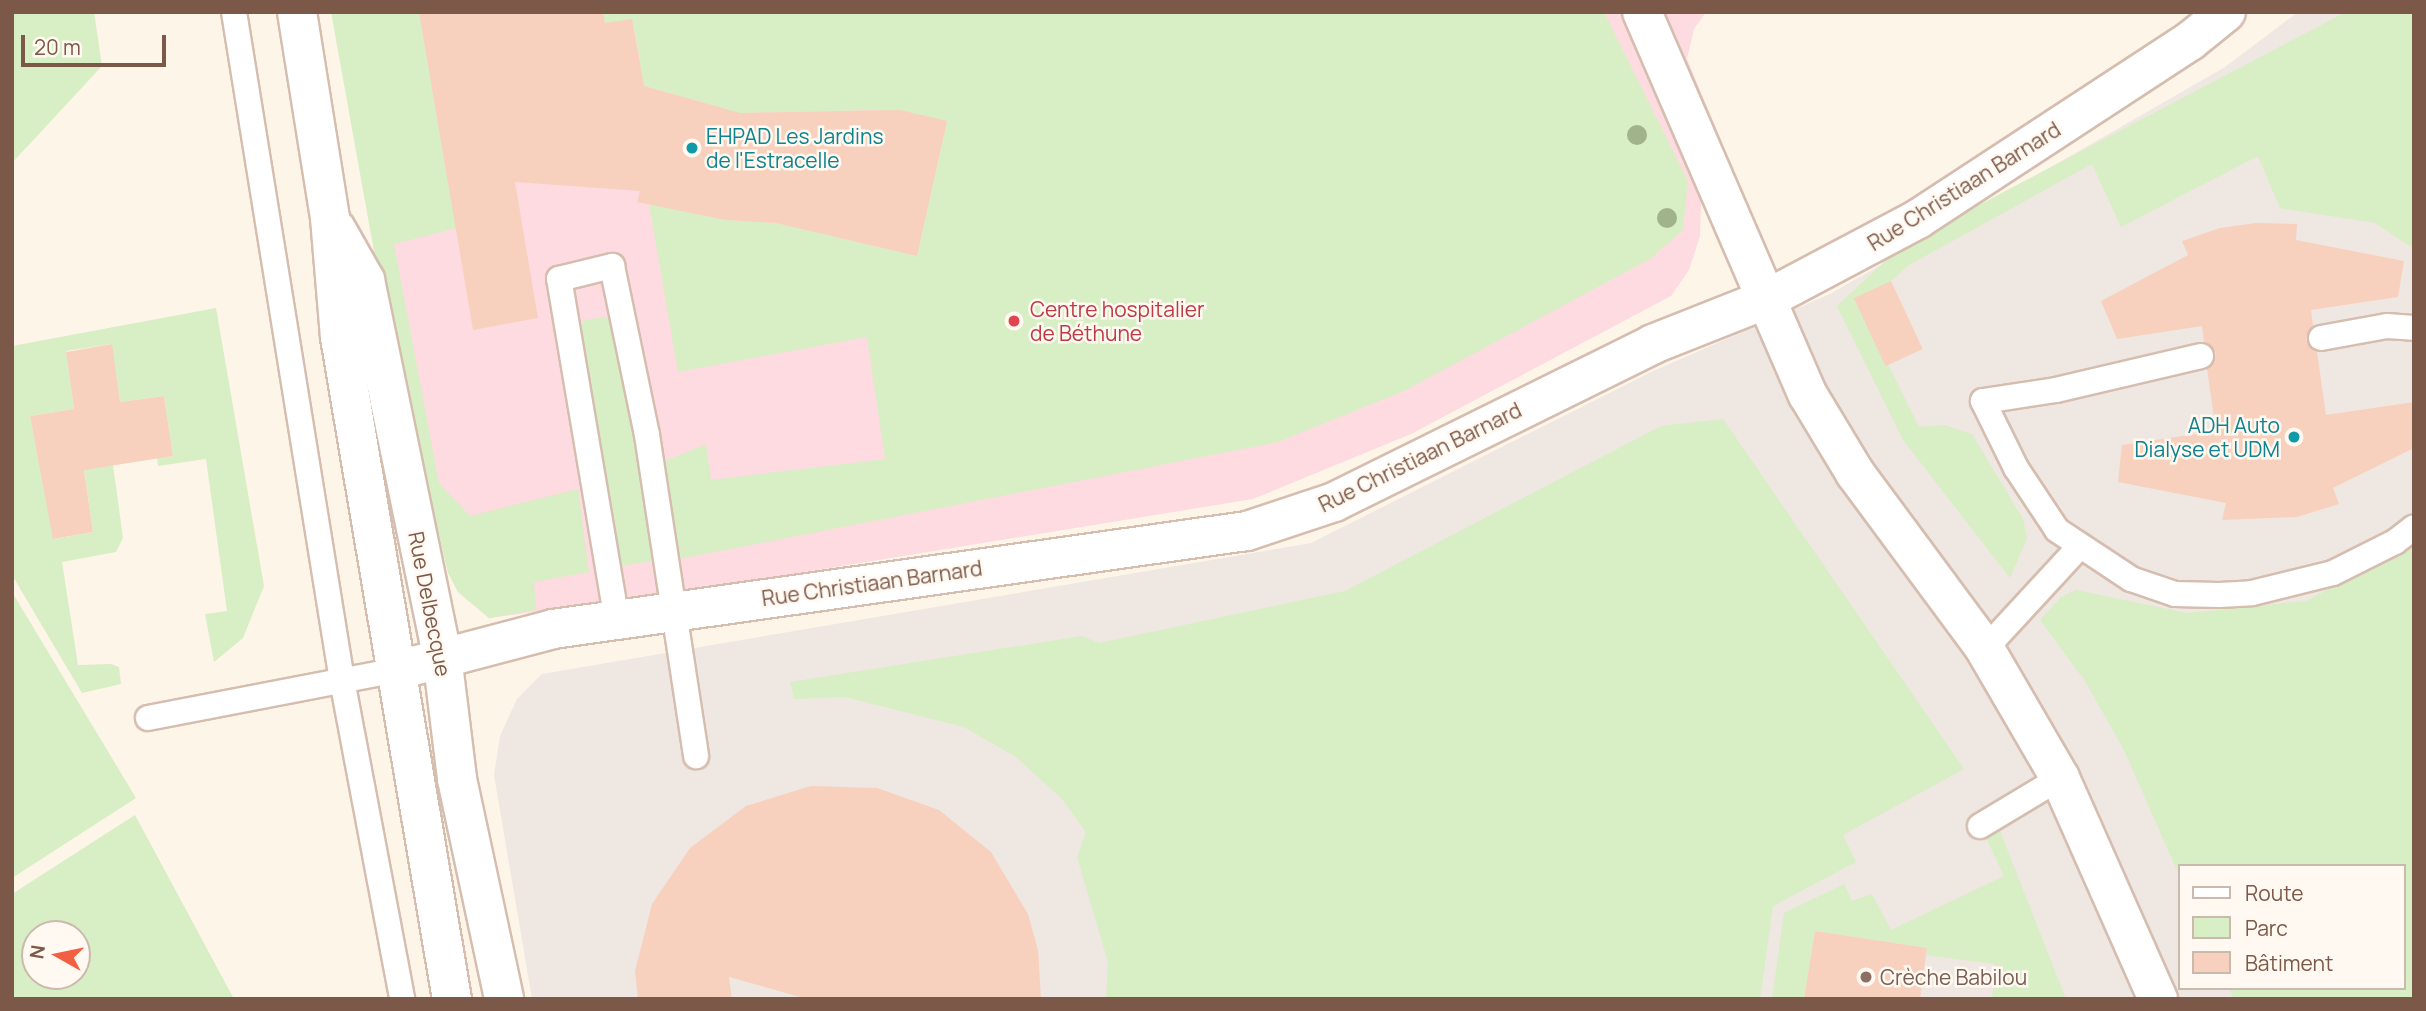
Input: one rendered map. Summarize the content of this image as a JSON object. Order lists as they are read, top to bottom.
{
  "streets": {
    "street": ["Rue Christiaan Barnard", "Rue Delbecque"]
  },
  "crossings": [
    ["Rue Christiaan Barnard", "Rue Delbecque"]
  ],
  "places": [
    "EHPAD Les Jardins de l'Estracelle",
    "Centre hospitalier de Béthune",
    "ADH Auto Dialyse et UDM",
    "Crèche Babilou"
  ],
  "legend": ["Route", "Parc", "Bâtiment"],
  "scale_bar": "20 m",
  "north": "left"
}
